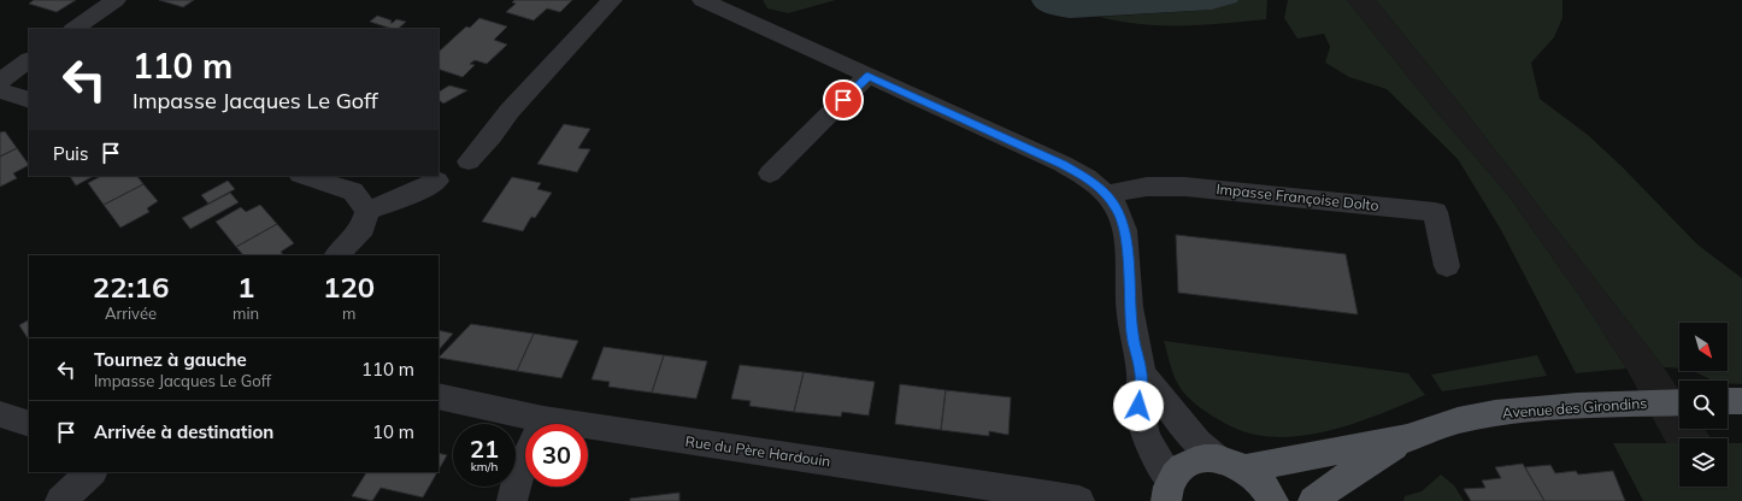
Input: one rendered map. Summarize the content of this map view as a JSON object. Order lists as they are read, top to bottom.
{
  "streets": {
    "main road": ["Avenue des Girondins"],
    "street": ["Impasse Françoise Dolto", "Rue du Père Hardouin"]
  },
  "north": "bottom right",
  "page": {
    "turn": ["110 m", "Impasse Jacques Le Goff"],
    "then": "Puis",
    "eta": [
      "22:16",
      "Arrivée",
      "1",
      "min",
      "120",
      "m"
    ],
    "list": [
      {
        "name": "Tournez à gauche",
        "note": "Impasse Jacques Le Goff",
        "value": "110 m"
      },
      {
        "name": "Arrivée à destination",
        "value": "10 m"
      }
    ],
    "speed": "21 km/h",
    "limit": "30"
  }
}
